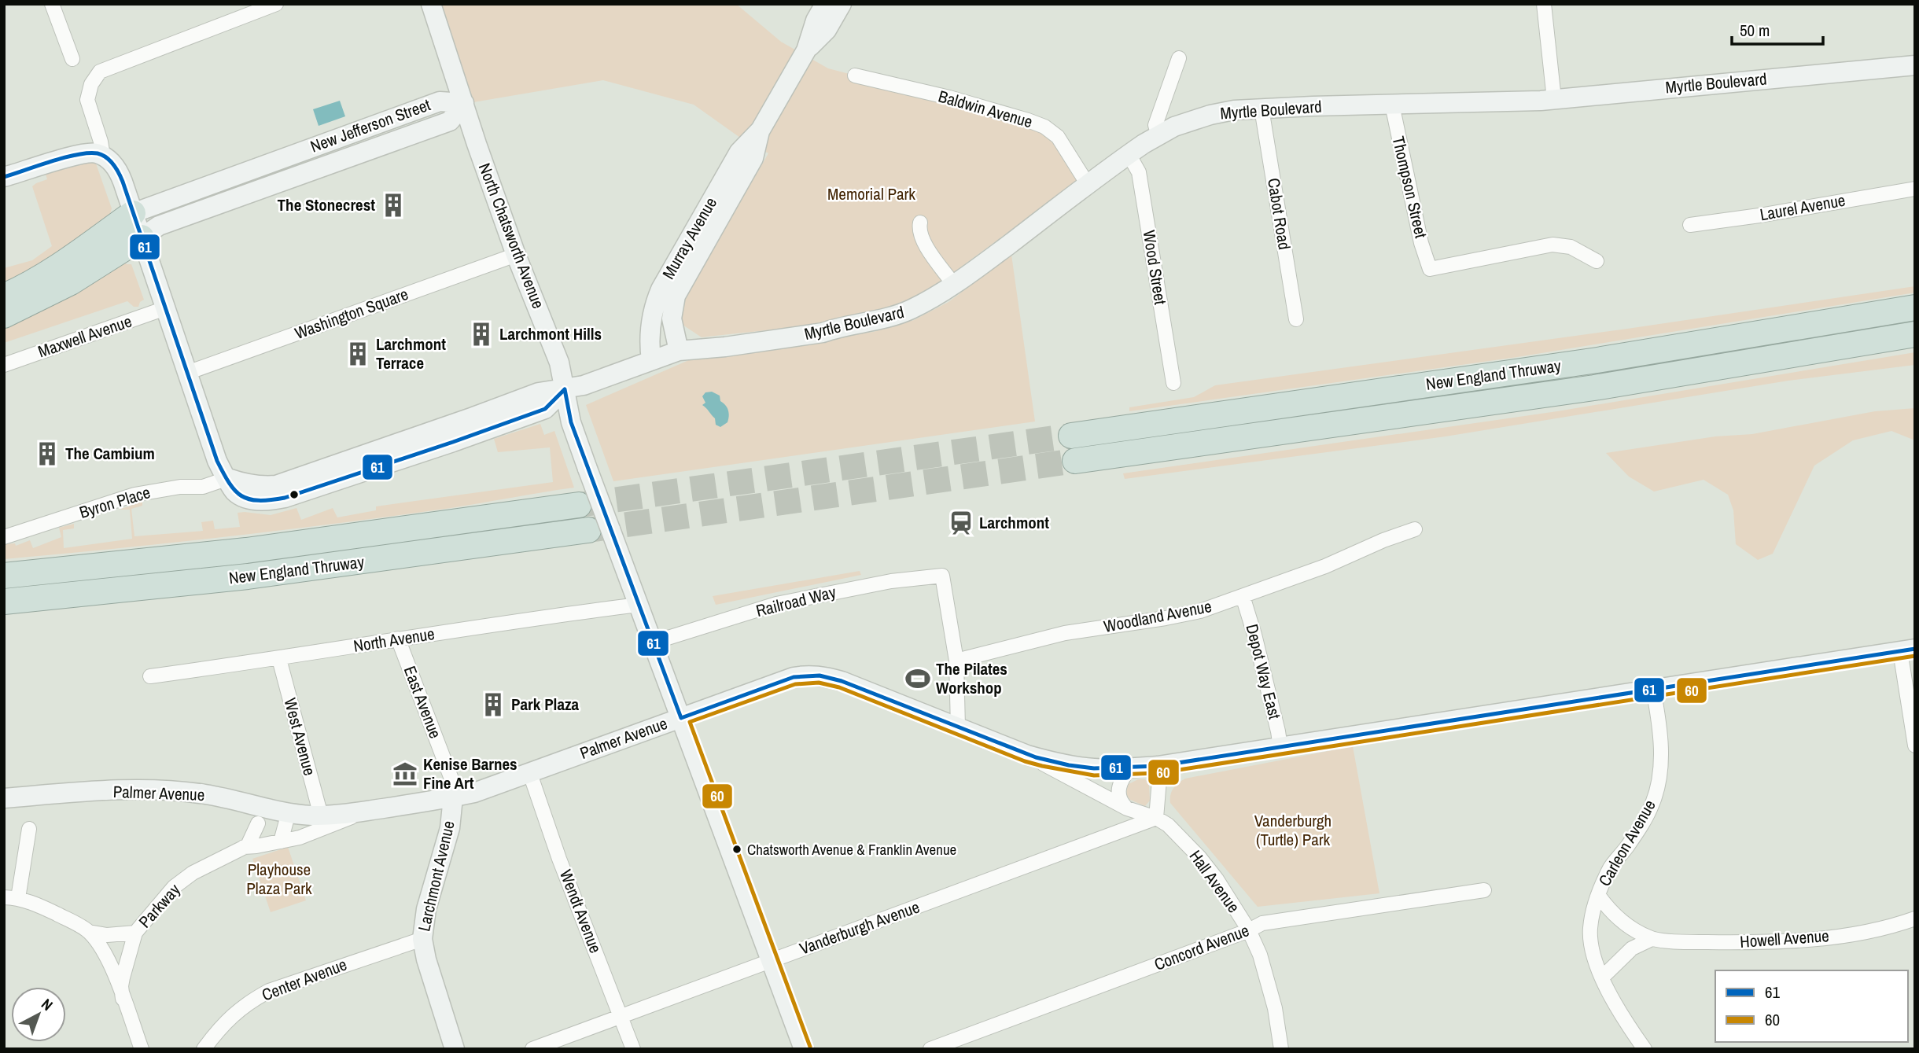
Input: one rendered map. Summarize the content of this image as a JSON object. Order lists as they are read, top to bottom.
{
  "streets": {
    "highway": ["New England Thruway"],
    "street": [
      "Myrtle Boulevard",
      "Baldwin Avenue",
      "New Jefferson Street",
      "Thompson Street",
      "Laurel Avenue",
      "Cabot Road",
      "North Chatsworth Avenue",
      "Murray Avenue",
      "Wood Street",
      "Washington Square",
      "Maxwell Avenue",
      "Byron Place",
      "Railroad Way",
      "Woodland Avenue",
      "North Avenue",
      "Depot Way East",
      "East Avenue",
      "West Avenue",
      "Palmer Avenue",
      "Carleon Avenue",
      "Larchmont Avenue",
      "Hall Avenue",
      "Parkway",
      "Wendt Avenue",
      "Vanderburgh Avenue",
      "Howell Avenue",
      "Concord Avenue",
      "Center Avenue"
    ]
  },
  "crossings": [
    ["Myrtle Boulevard", "Baldwin Avenue"],
    ["Myrtle Boulevard", "Thompson Street"],
    ["Myrtle Boulevard", "Cabot Road"],
    ["Myrtle Boulevard", "North Chatsworth Avenue"],
    ["Myrtle Boulevard", "Murray Avenue"],
    ["Myrtle Boulevard", "Wood Street"],
    ["Myrtle Boulevard", "Byron Place"],
    ["New Jefferson Street", "North Chatsworth Avenue"],
    ["North Chatsworth Avenue", "Washington Square"],
    ["North Chatsworth Avenue", "Railroad Way"],
    ["North Chatsworth Avenue", "North Avenue"],
    ["North Chatsworth Avenue", "Palmer Avenue"],
    ["North Chatsworth Avenue", "Vanderburgh Avenue"],
    ["Railroad Way", "Woodland Avenue"],
    ["Woodland Avenue", "Depot Way East"],
    ["North Avenue", "East Avenue"],
    ["North Avenue", "West Avenue"],
    ["Depot Way East", "Palmer Avenue"],
    ["East Avenue", "Palmer Avenue"],
    ["East Avenue", "Larchmont Avenue"],
    ["West Avenue", "Palmer Avenue"],
    ["Palmer Avenue", "Carleon Avenue"],
    ["Palmer Avenue", "Larchmont Avenue"],
    ["Palmer Avenue", "Hall Avenue"],
    ["Palmer Avenue", "Parkway"],
    ["Palmer Avenue", "Wendt Avenue"],
    ["Carleon Avenue", "Howell Avenue"],
    ["Larchmont Avenue", "Center Avenue"],
    ["Hall Avenue", "Vanderburgh Avenue"],
    ["Hall Avenue", "Concord Avenue"],
    ["Wendt Avenue", "Vanderburgh Avenue"]
  ],
  "parks": ["Memorial Park", "Vanderburgh (Turtle) Park", "Playhouse Plaza Park"],
  "places": {
    "building": [
      "The Stonecrest",
      "Larchmont Hills",
      "Larchmont Terrace",
      "The Cambium",
      "Park Plaza"
    ],
    "station": ["Larchmont"],
    "sports": ["The Pilates Workshop"],
    "museum": ["Kenise Barnes Fine Art"],
    "other": ["Chatsworth Avenue & Franklin Avenue"]
  },
  "lines": ["transit line 61", "transit line 60"],
  "legend": ["61", "60"],
  "scale_bar": "50 m",
  "north": "top right"
}
